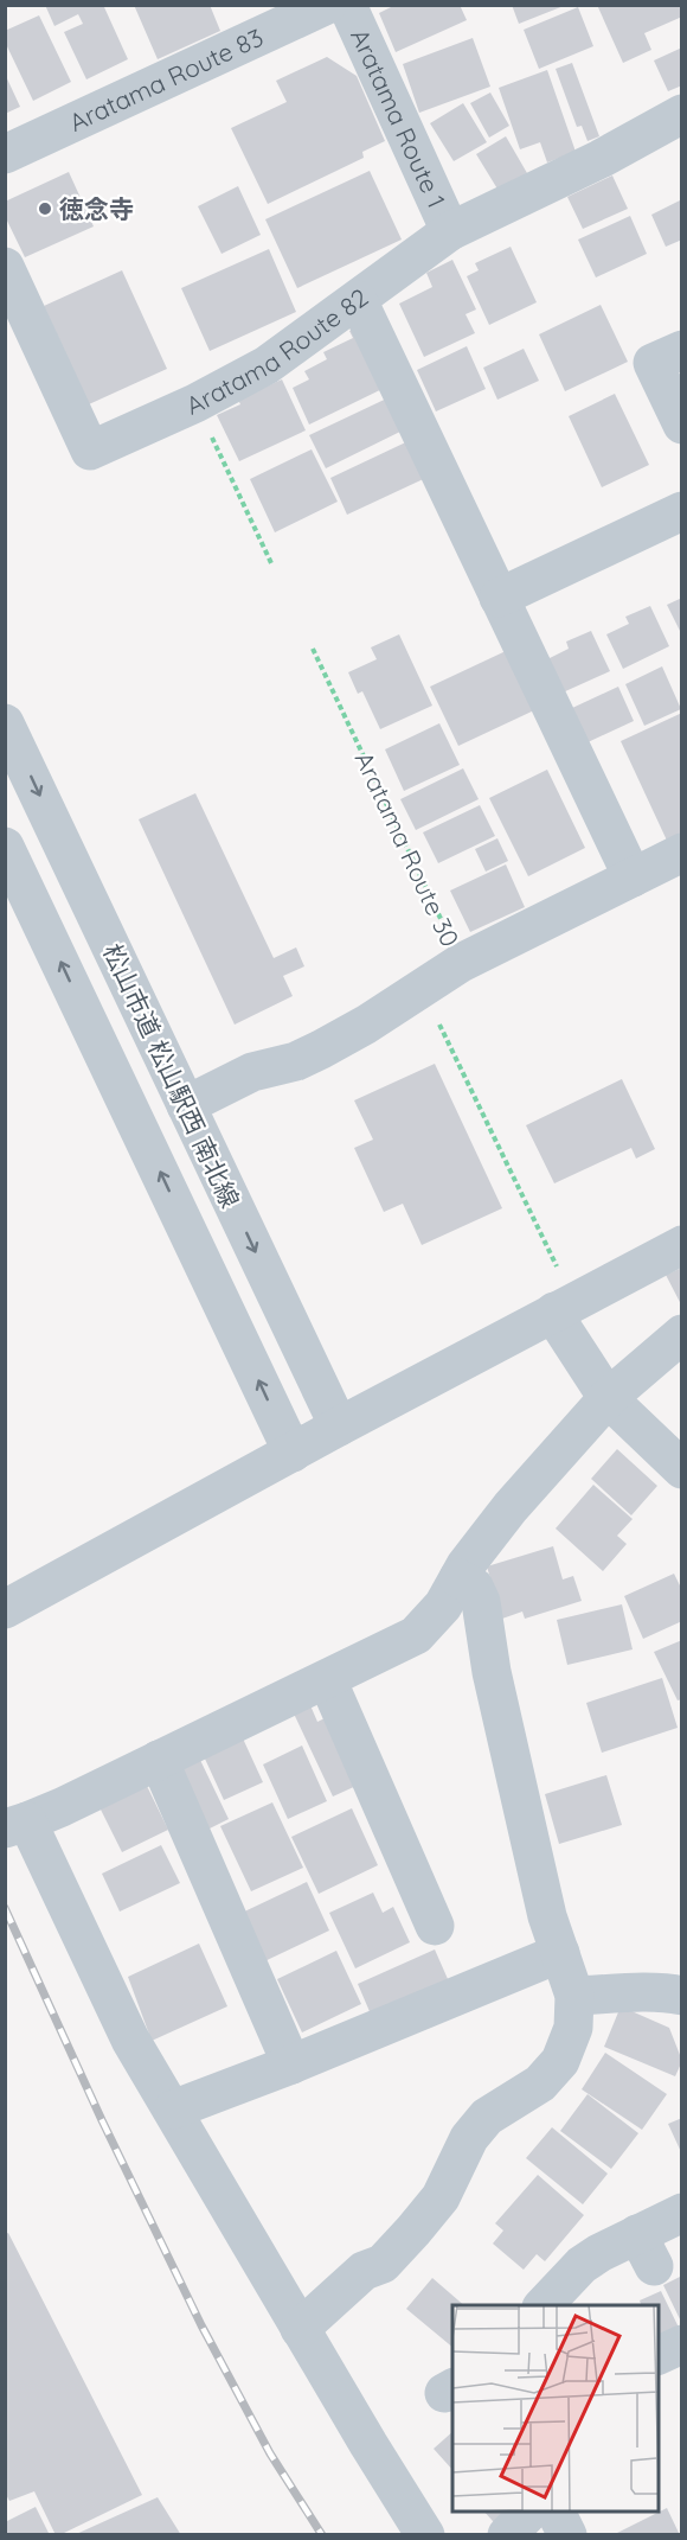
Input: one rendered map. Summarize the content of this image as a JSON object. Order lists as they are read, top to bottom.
{
  "streets": {
    "street": [
      "Aratama Route 83",
      "Aratama Route 1",
      "Aratama Route 82",
      "Aratama Route 30",
      "松山市道 松山駅西 南北線"
    ]
  },
  "crossings": [
    ["Aratama Route 1", "Aratama Route 82"],
    ["Aratama Route 30", "松山市道 松山駅西 南北線"]
  ],
  "places": ["徳念寺"]
}
